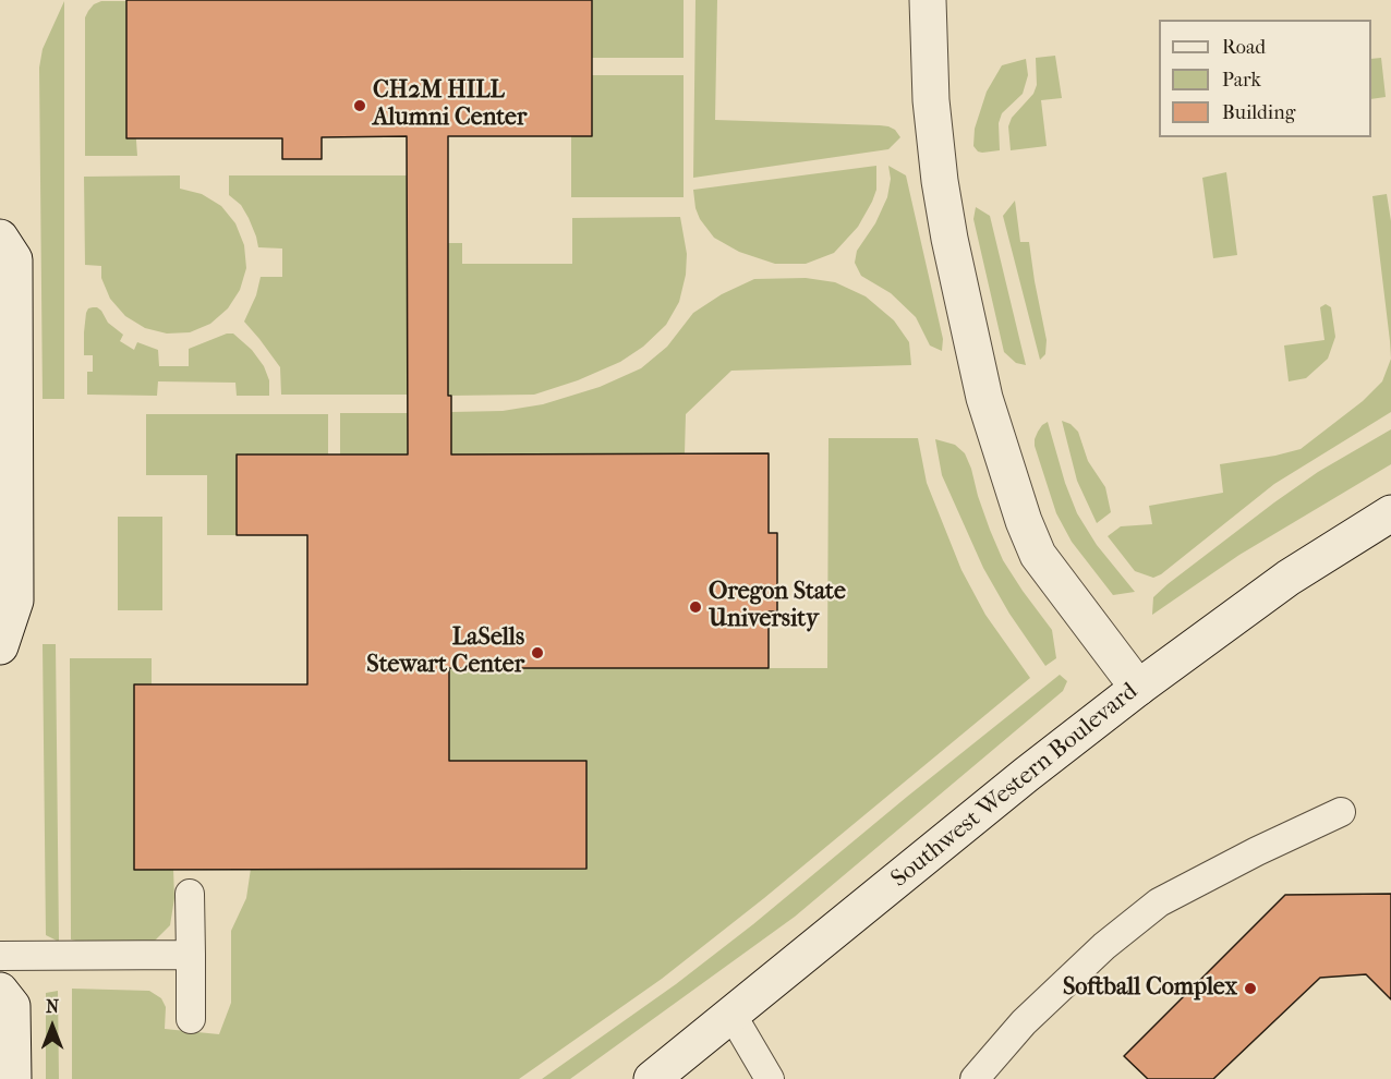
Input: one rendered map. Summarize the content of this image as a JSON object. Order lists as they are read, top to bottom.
{
  "streets": {
    "street": ["Southwest Western Boulevard"]
  },
  "places": [
    "CH2M HILL Alumni Center",
    "Oregon State University",
    "LaSells Stewart Center",
    "Softball Complex"
  ],
  "legend": ["Road", "Park", "Building"],
  "north": "top"
}
